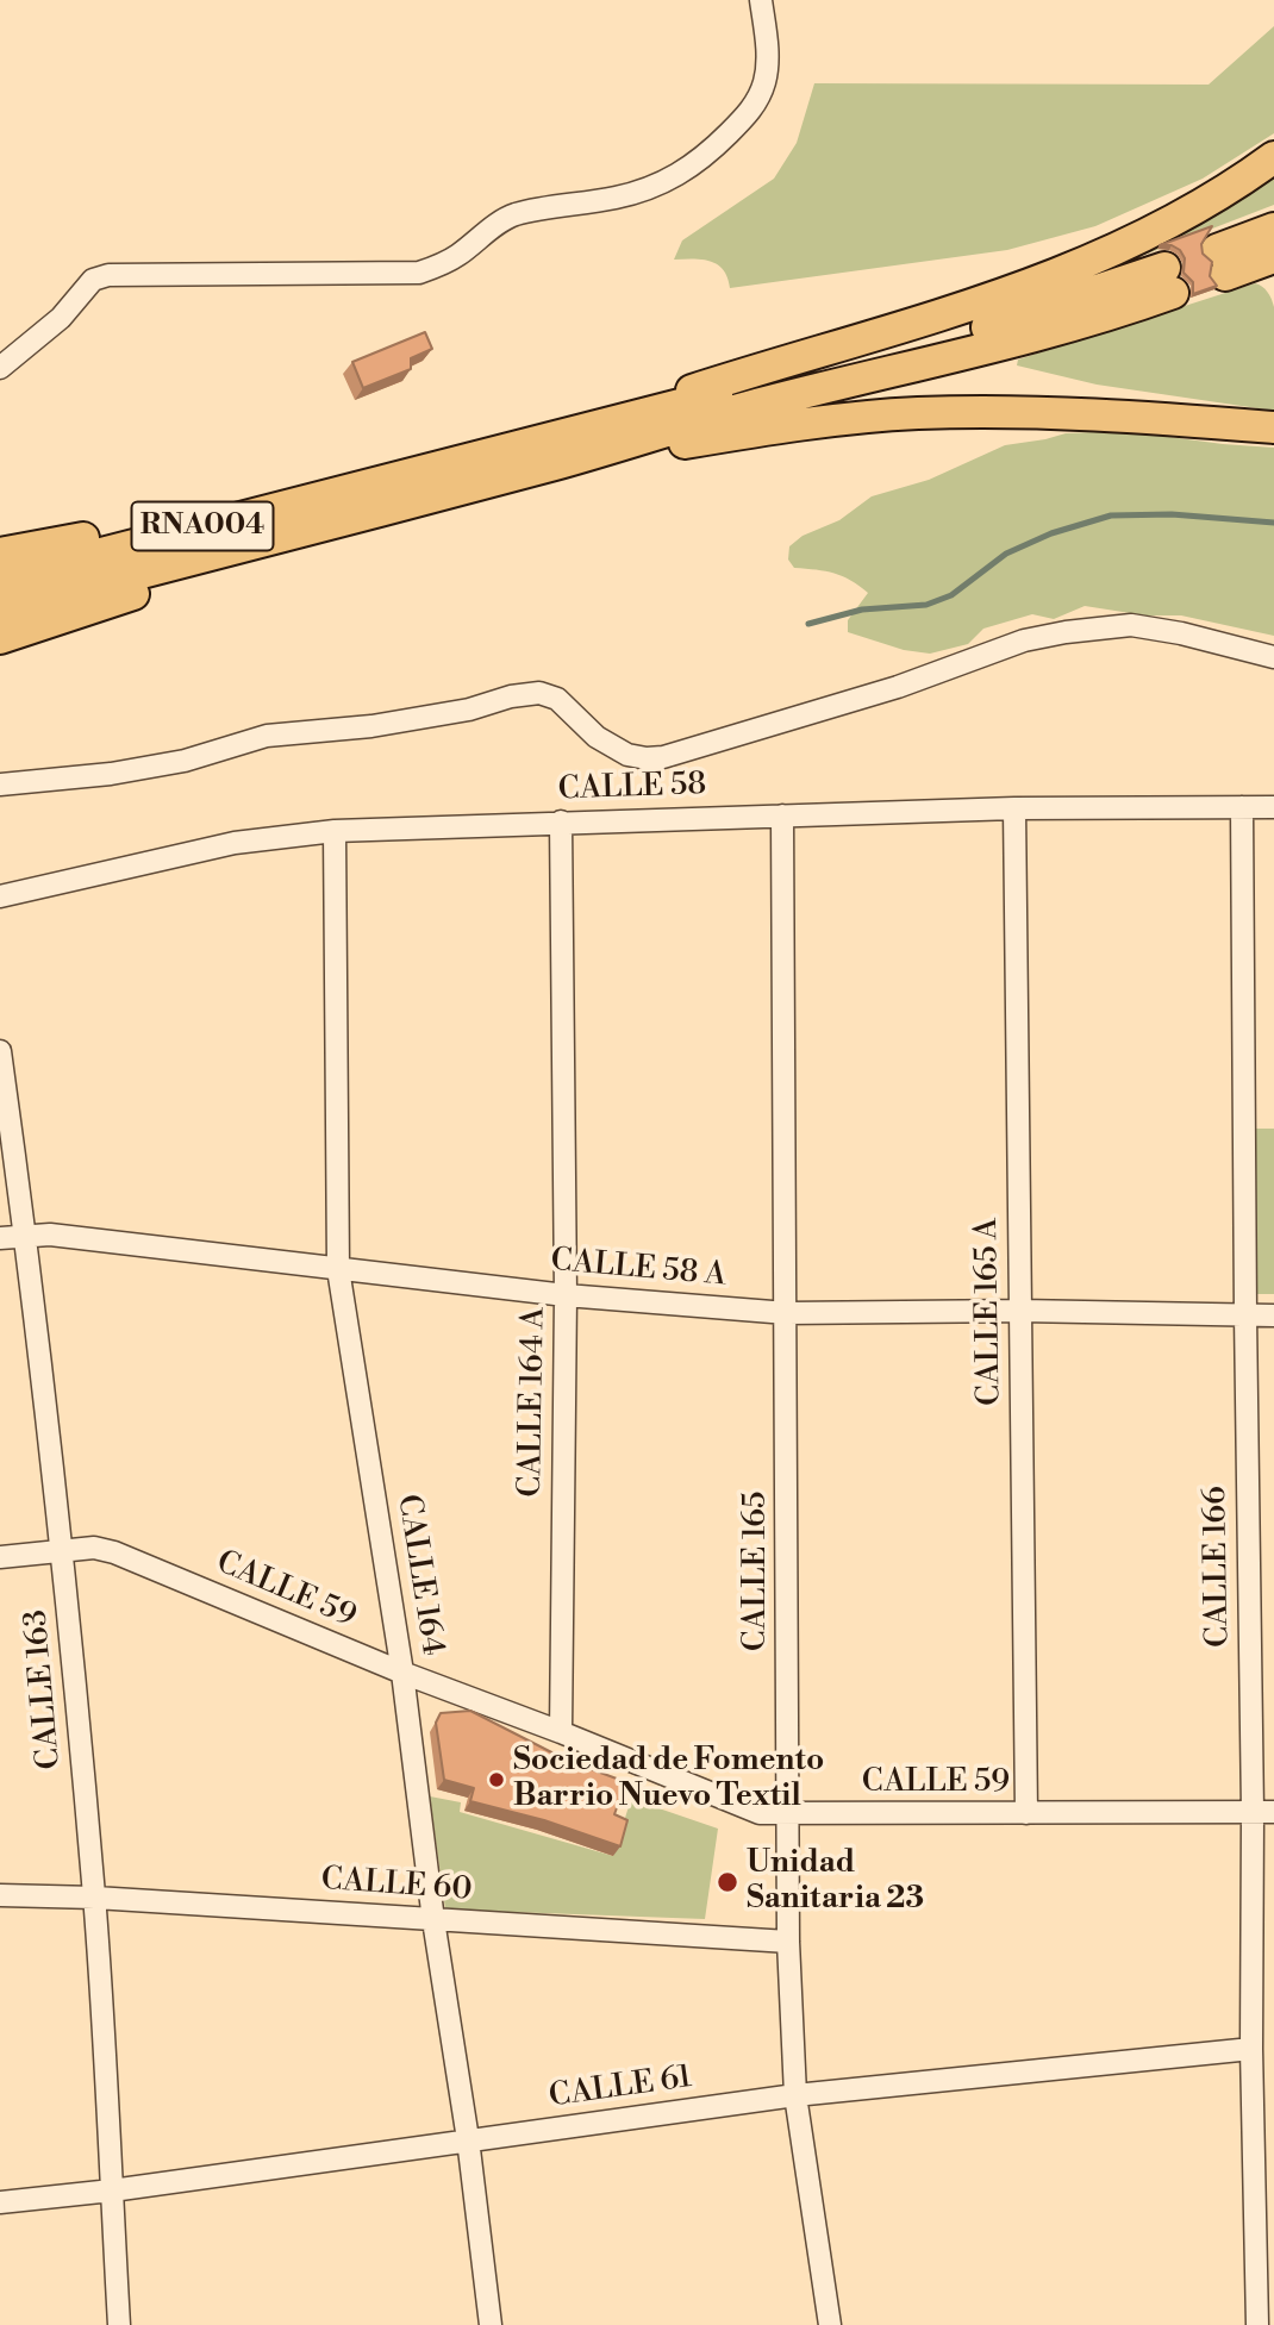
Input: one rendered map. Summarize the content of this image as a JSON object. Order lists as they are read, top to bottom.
{
  "streets": {
    "highway": ["RNA004"],
    "street": [
      "CALLE 58",
      "CALLE 58 A",
      "CALLE 165 A",
      "CALLE 164 A",
      "CALLE 166",
      "CALLE 165",
      "CALLE 164",
      "CALLE 59",
      "CALLE 163",
      "CALLE 60",
      "CALLE 61"
    ]
  },
  "crossings": [
    ["CALLE 58", "CALLE 165 A"],
    ["CALLE 58", "CALLE 164 A"],
    ["CALLE 58", "CALLE 166"],
    ["CALLE 58", "CALLE 165"],
    ["CALLE 58", "CALLE 164"],
    ["CALLE 58 A", "CALLE 165 A"],
    ["CALLE 58 A", "CALLE 164 A"],
    ["CALLE 58 A", "CALLE 166"],
    ["CALLE 58 A", "CALLE 165"],
    ["CALLE 58 A", "CALLE 164"],
    ["CALLE 58 A", "CALLE 163"],
    ["CALLE 165 A", "CALLE 59"],
    ["CALLE 164 A", "CALLE 59"],
    ["CALLE 166", "CALLE 59"],
    ["CALLE 166", "CALLE 61"],
    ["CALLE 165", "CALLE 59"],
    ["CALLE 165", "CALLE 60"],
    ["CALLE 165", "CALLE 61"],
    ["CALLE 164", "CALLE 59"],
    ["CALLE 164", "CALLE 60"],
    ["CALLE 164", "CALLE 61"],
    ["CALLE 59", "CALLE 163"],
    ["CALLE 163", "CALLE 60"],
    ["CALLE 163", "CALLE 61"]
  ],
  "places": ["Sociedad de Fomento Barrio Nuevo Textil", "Unidad Sanitaria 23"]
}
